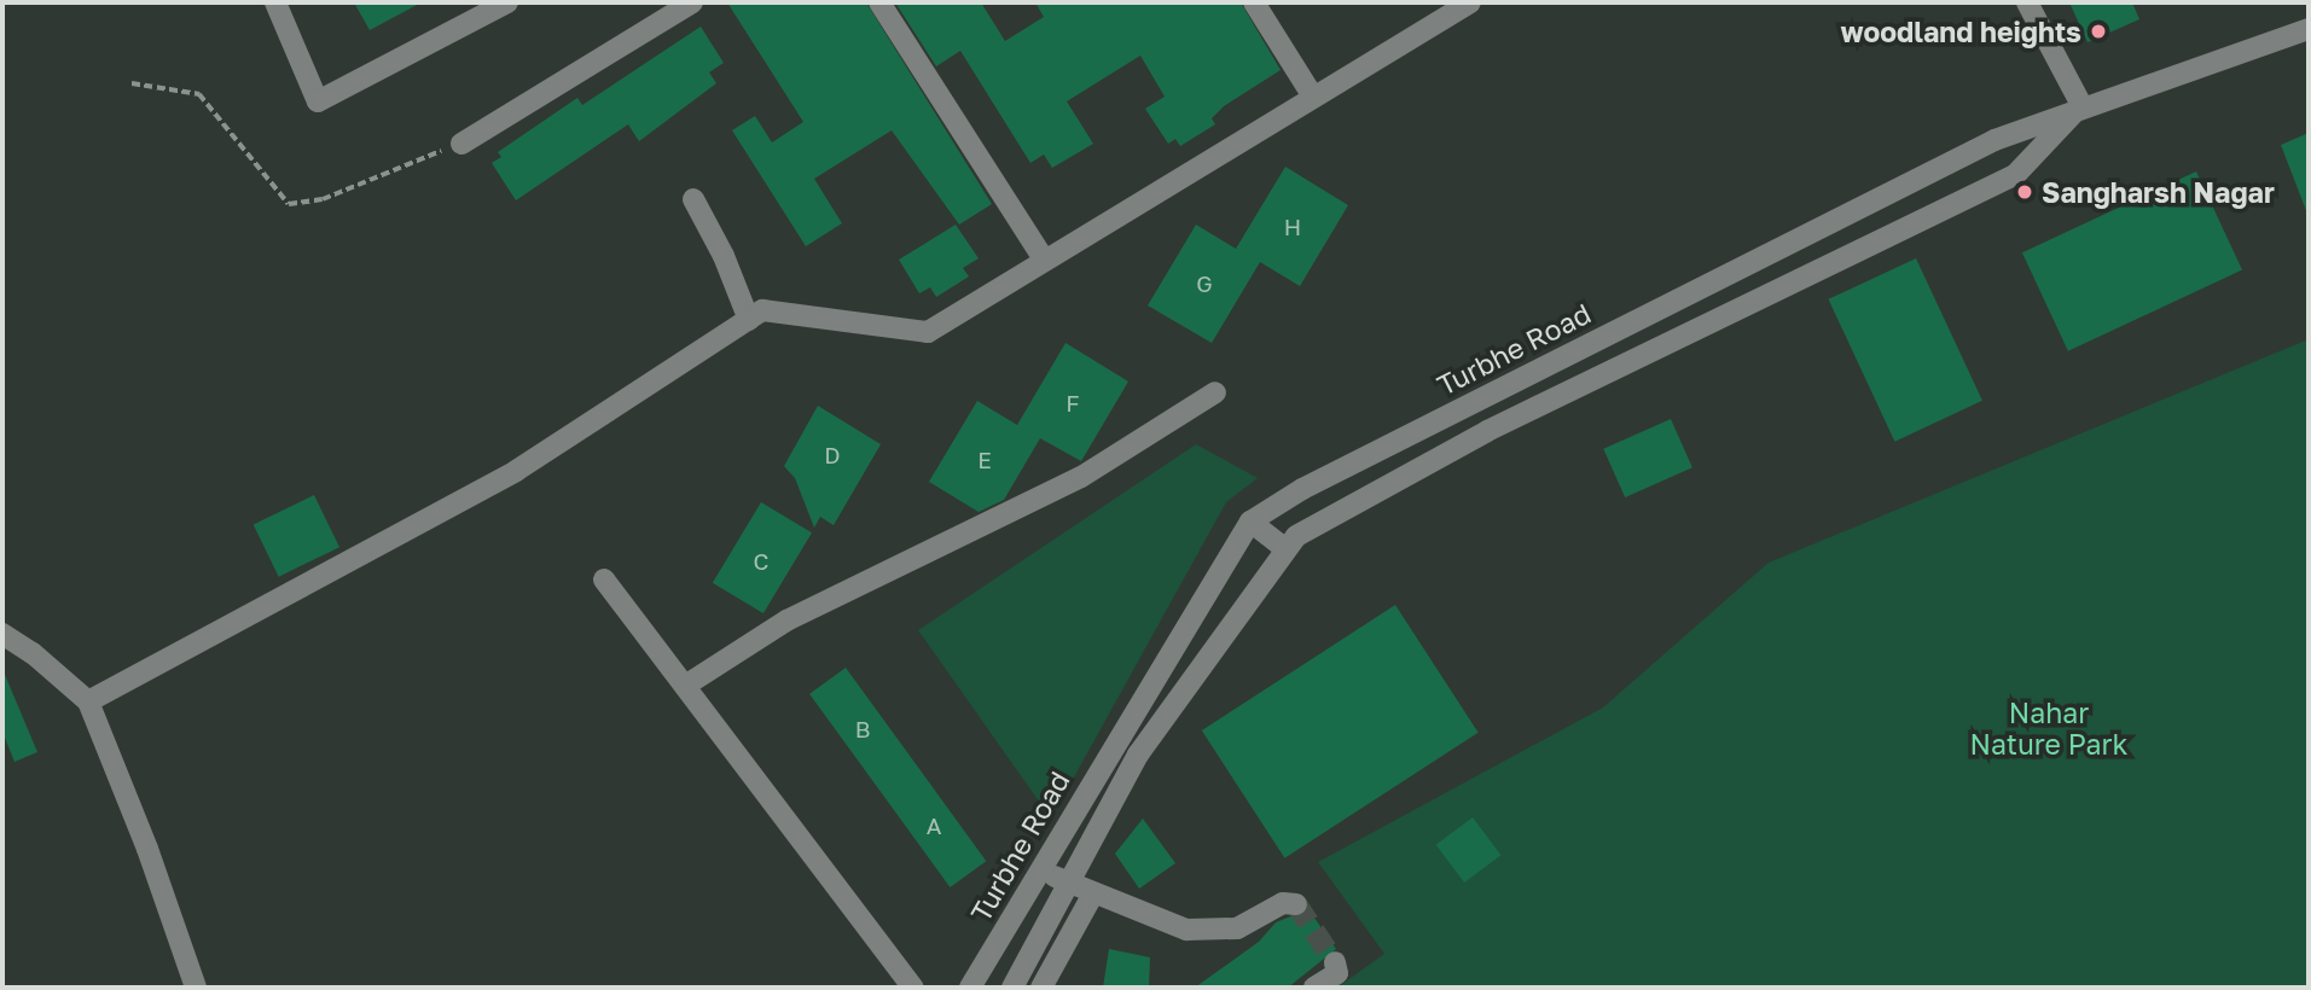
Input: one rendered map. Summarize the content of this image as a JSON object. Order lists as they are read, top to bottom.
{
  "streets": {
    "street": ["Turbhe Road"]
  },
  "parks": ["Nahar Nature Park"],
  "places": ["woodland heights", "Sangharsh Nagar"],
  "house_numbers": [
    "H",
    "G",
    "F",
    "D",
    "E",
    "C",
    "B",
    "A"
  ]
}
